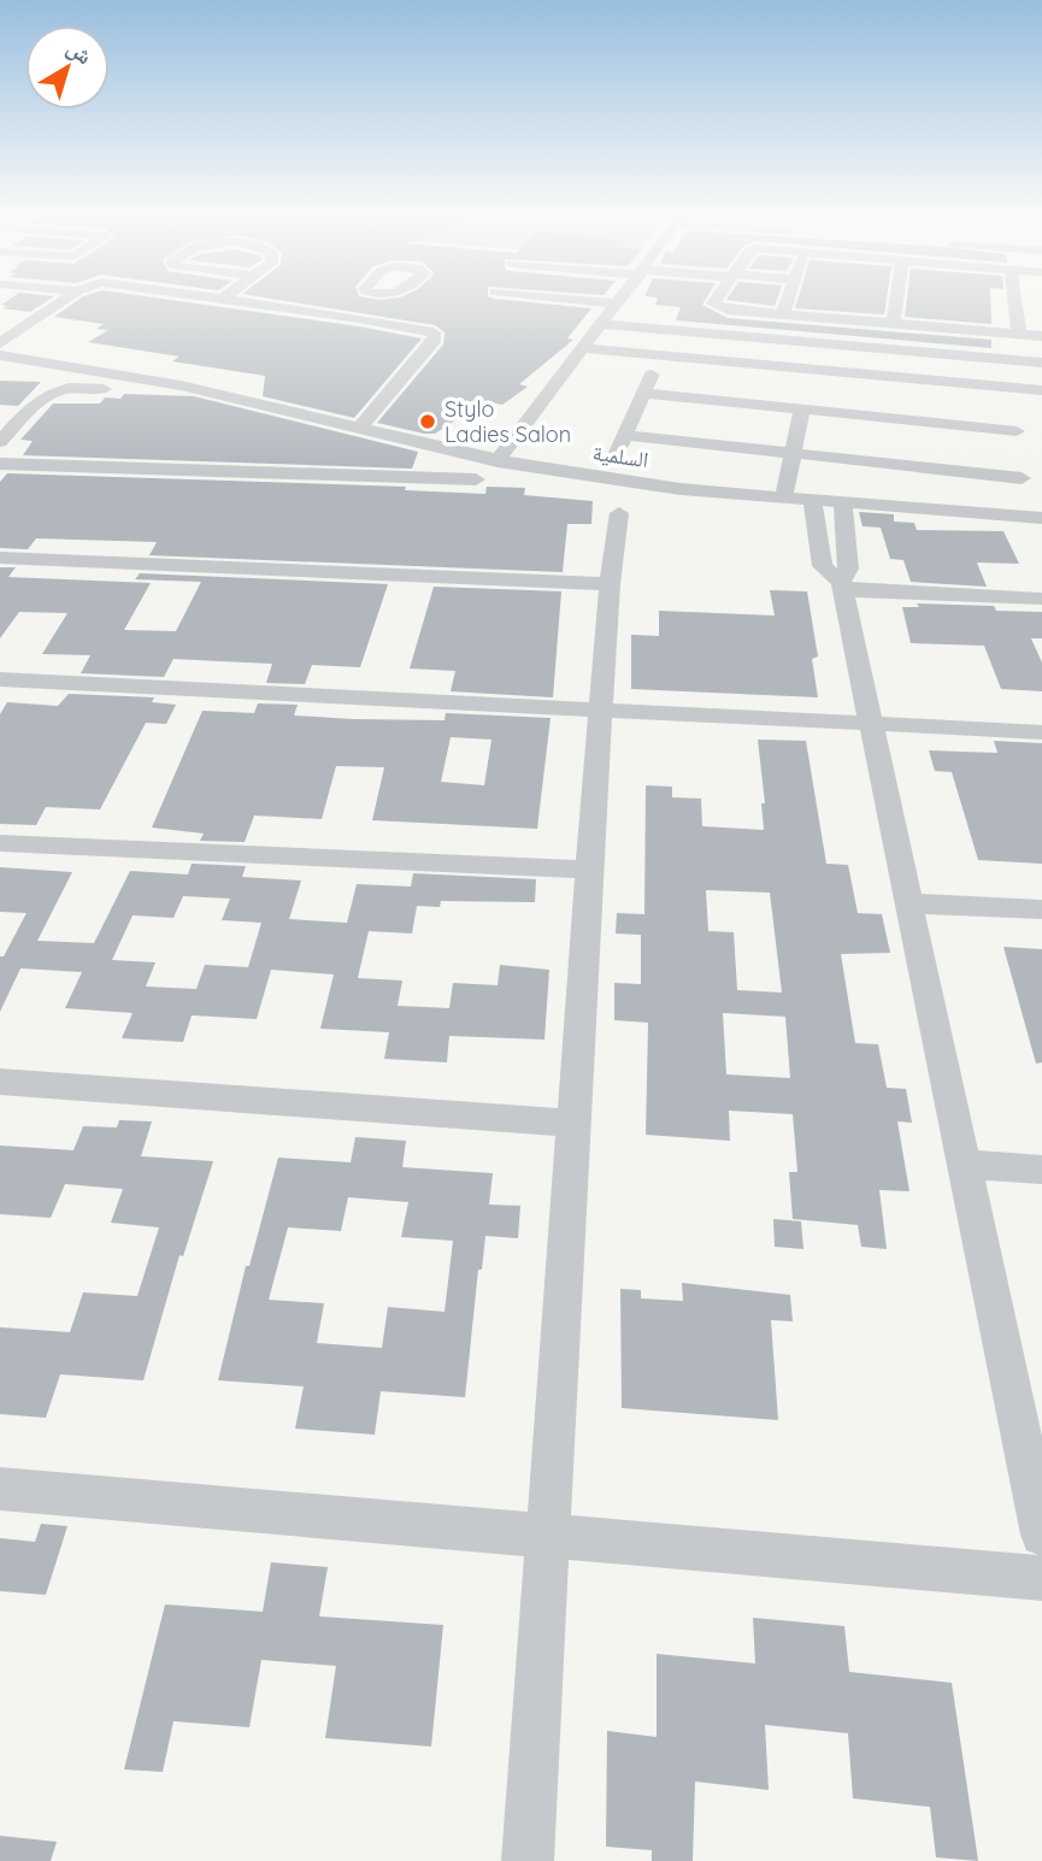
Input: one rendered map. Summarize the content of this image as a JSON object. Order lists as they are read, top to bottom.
{
  "streets": {
    "street": ["السلمية"]
  },
  "places": ["Stylo Ladies Salon"],
  "north": "top right"
}
